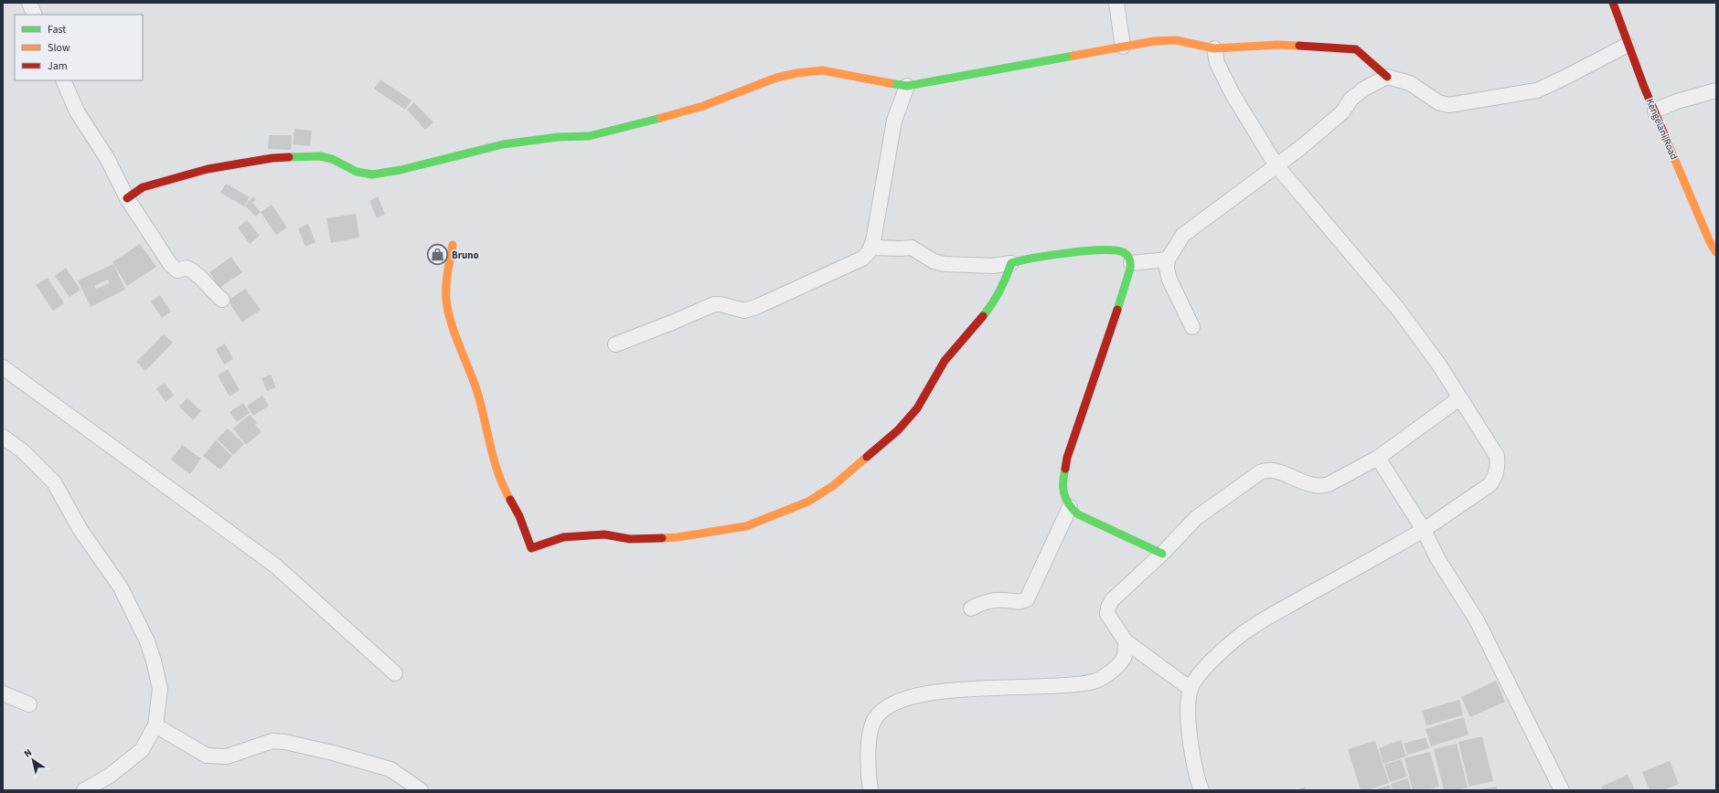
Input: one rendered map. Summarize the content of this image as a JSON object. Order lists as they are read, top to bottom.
{
  "streets": {
    "street": ["Kengelani Road"]
  },
  "places": {
    "shop": ["Bruno"]
  },
  "legend": ["Fast", "Slow", "Jam"],
  "north": "top left"
}
